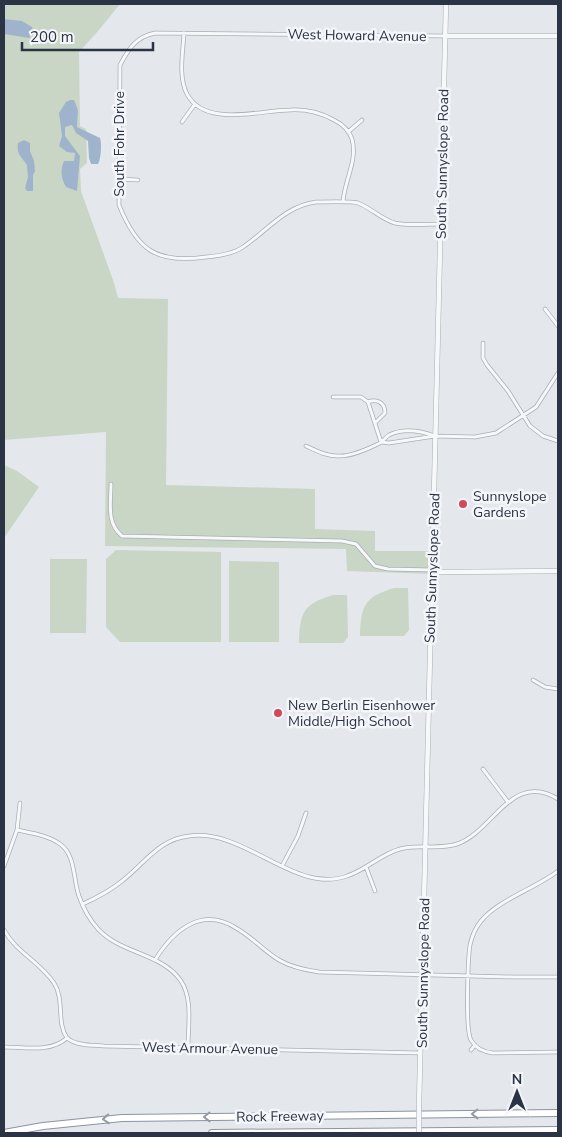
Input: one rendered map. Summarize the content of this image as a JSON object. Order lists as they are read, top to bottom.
{
  "streets": {
    "highway": ["Rock Freeway"],
    "street": [
      "West Howard Avenue",
      "South Fohr Drive",
      "South Sunnyslope Road",
      "West Armour Avenue"
    ]
  },
  "crossings": [
    ["West Howard Avenue", "South Fohr Drive"],
    ["West Howard Avenue", "South Sunnyslope Road"],
    ["South Sunnyslope Road", "West Armour Avenue"]
  ],
  "places": ["Sunnyslope Gardens", "New Berlin Eisenhower Middle/High School"],
  "scale_bar": "200 m",
  "north": "top"
}
